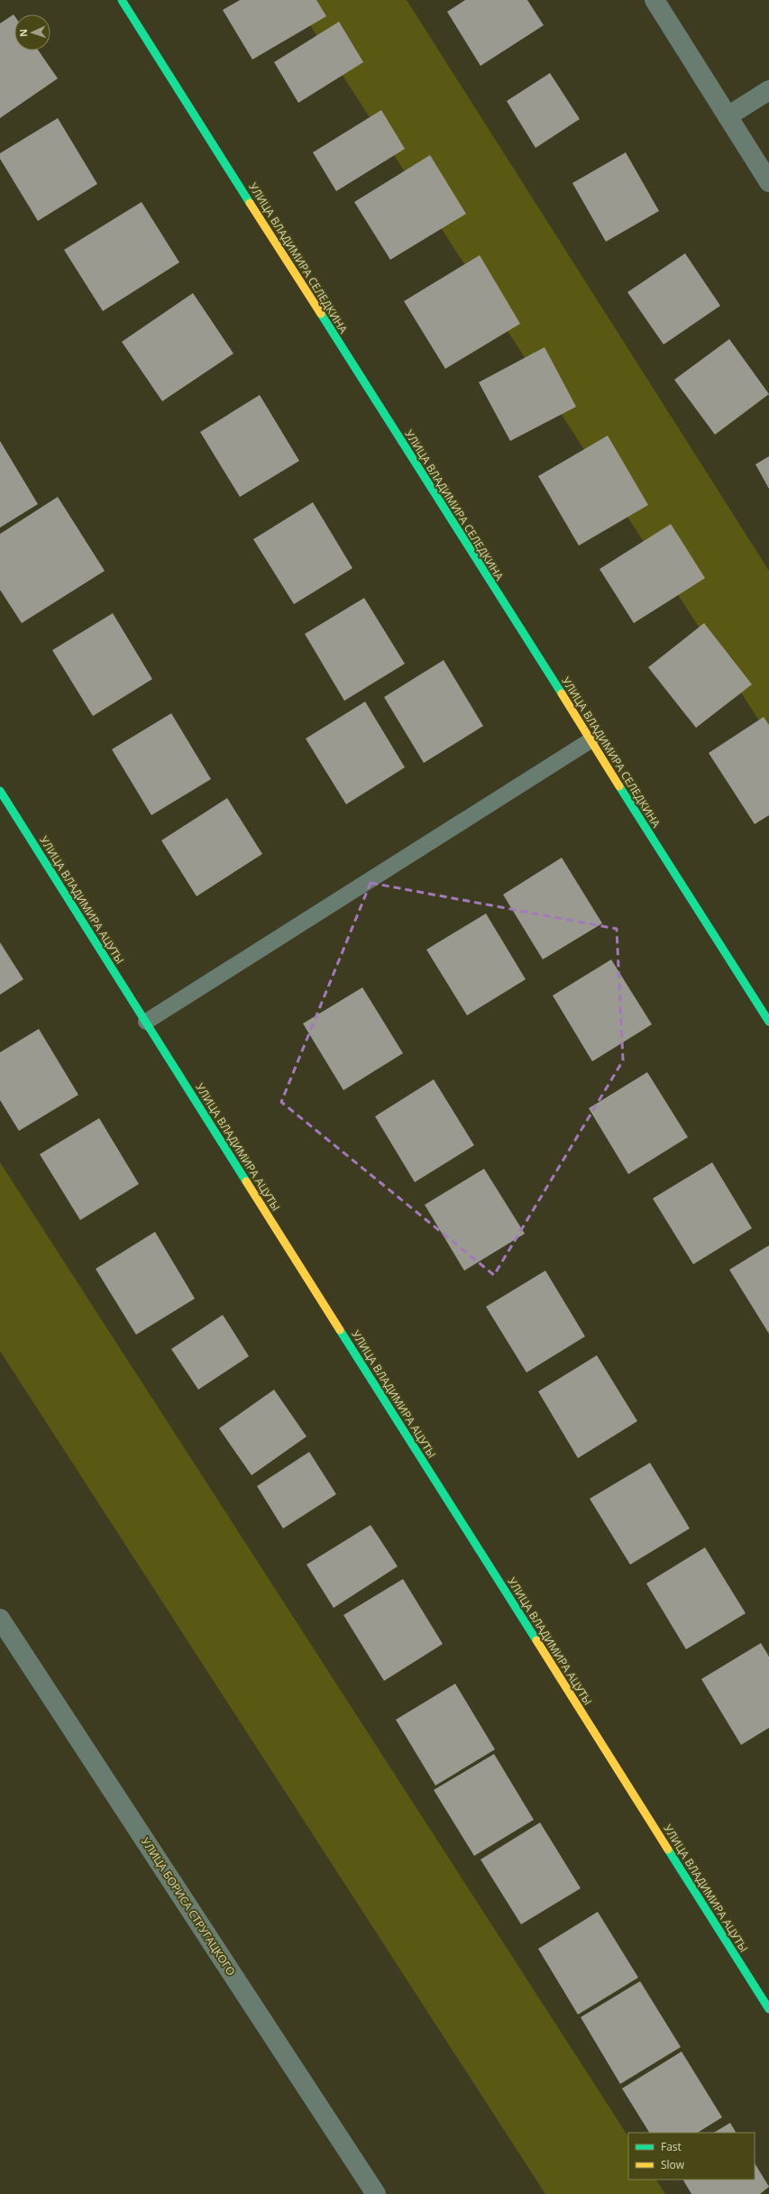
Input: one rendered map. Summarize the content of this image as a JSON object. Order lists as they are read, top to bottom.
{
  "streets": {
    "street": ["УЛИЦА ВЛАДИМИРА СЕЛЕДКИНА", "УЛИЦА ВЛАДИМИРА АЦУТЫ", "УЛИЦА БОРИСА СТРУГАЦКОГО"]
  },
  "legend": ["Fast", "Slow"],
  "north": "left"
}
